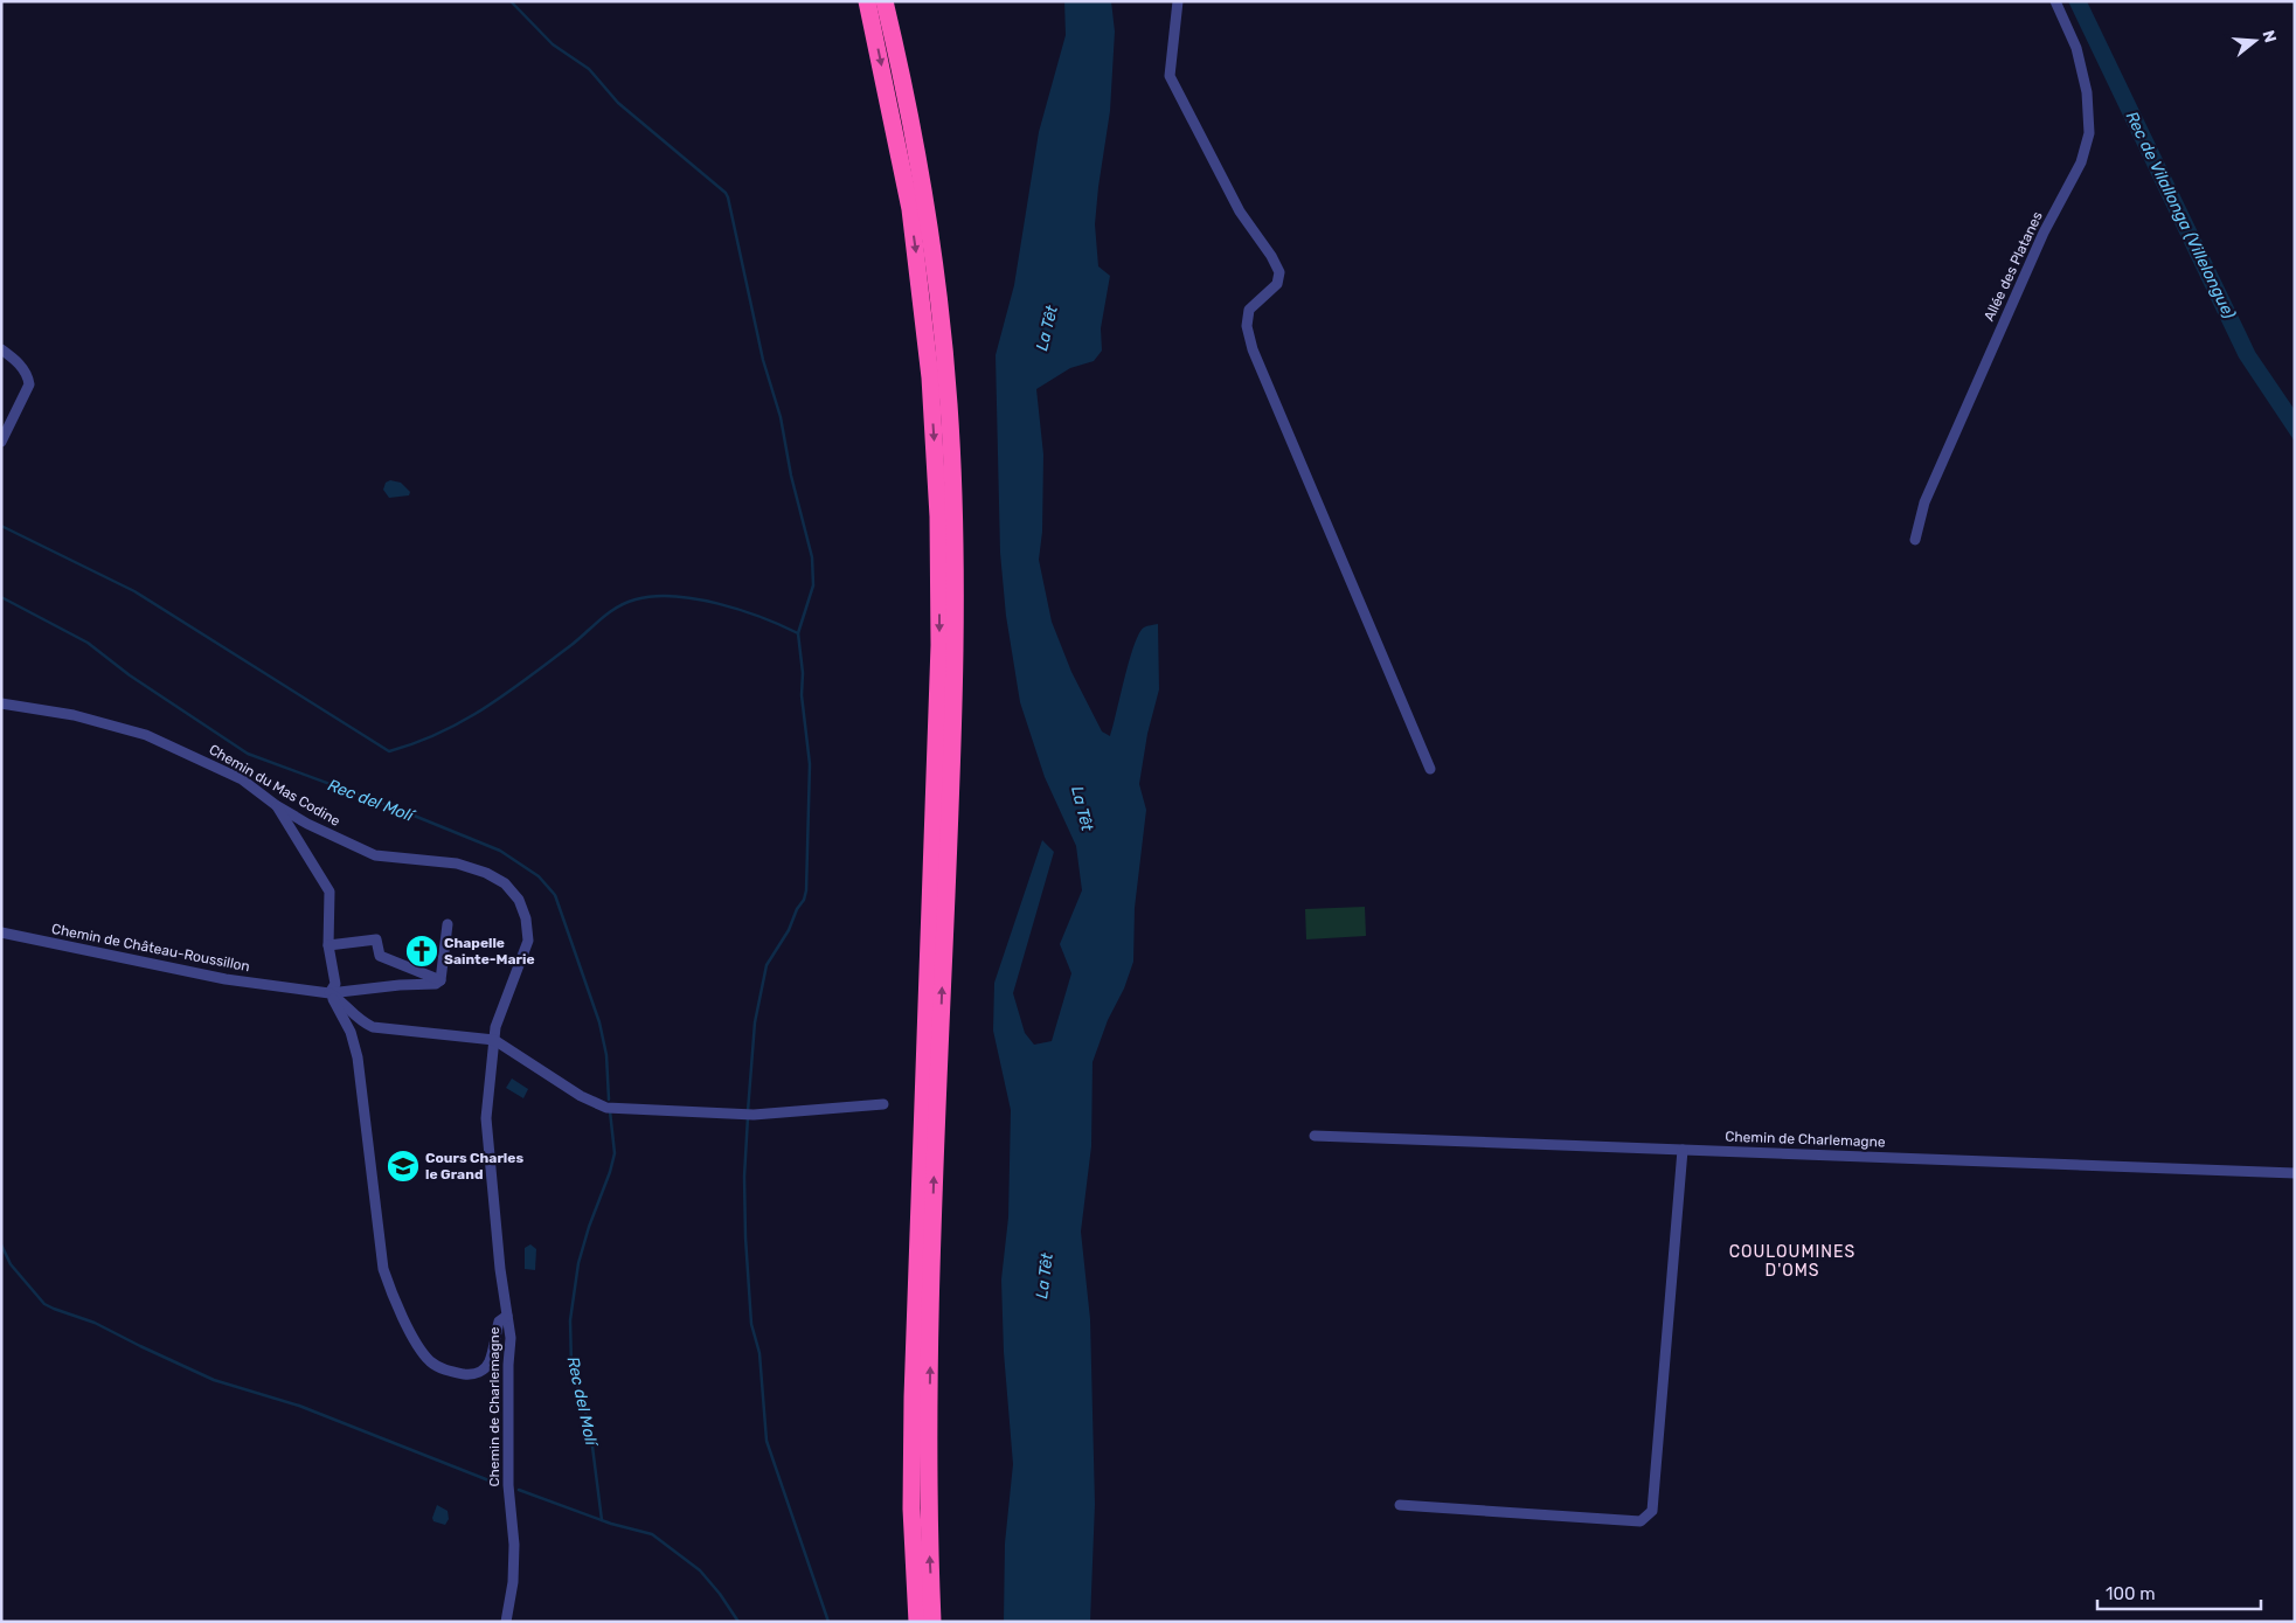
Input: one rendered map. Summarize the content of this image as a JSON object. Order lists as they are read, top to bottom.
{
  "streets": {
    "street": [
      "Allée des Platanes",
      "Chemin du Mas Codine",
      "Chemin de Château-Roussillon",
      "Chemin de Charlemagne"
    ]
  },
  "crossings": [
    ["Chemin du Mas Codine", "Chemin de Charlemagne"]
  ],
  "districts": ["COULOUMINES D'OMS"],
  "water": ["Rec de Vilallonga (Villelongue)", "La Têt", "Rec del Molí"],
  "places": {
    "church": ["Chapelle Sainte-Marie"],
    "school or university": ["Cours Charles le Grand"]
  },
  "scale_bar": "100 m",
  "north": "right"
}
